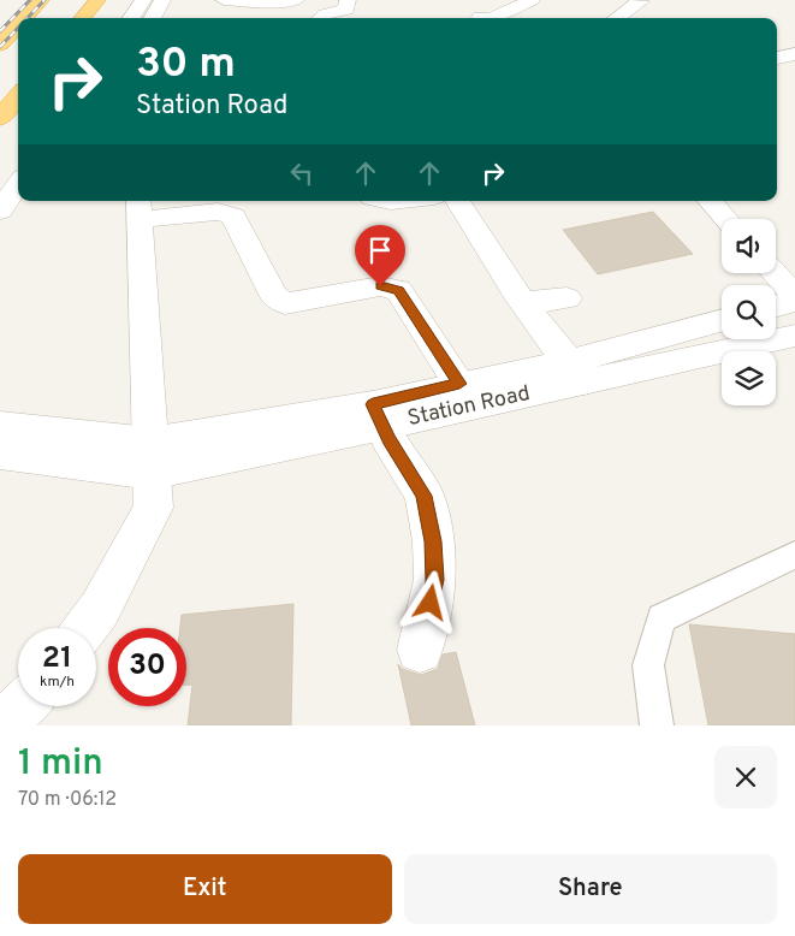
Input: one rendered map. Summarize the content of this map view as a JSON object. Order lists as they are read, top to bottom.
{
  "streets": {
    "street": ["Station Road"]
  },
  "page": {
    "turn": ["30 m", "Station Road"],
    "speed": "21 km/h",
    "limit": "30",
    "heading": ["1 min", "70 m · 06:12"],
    "buttons": ["Exit", "Share"]
  }
}
